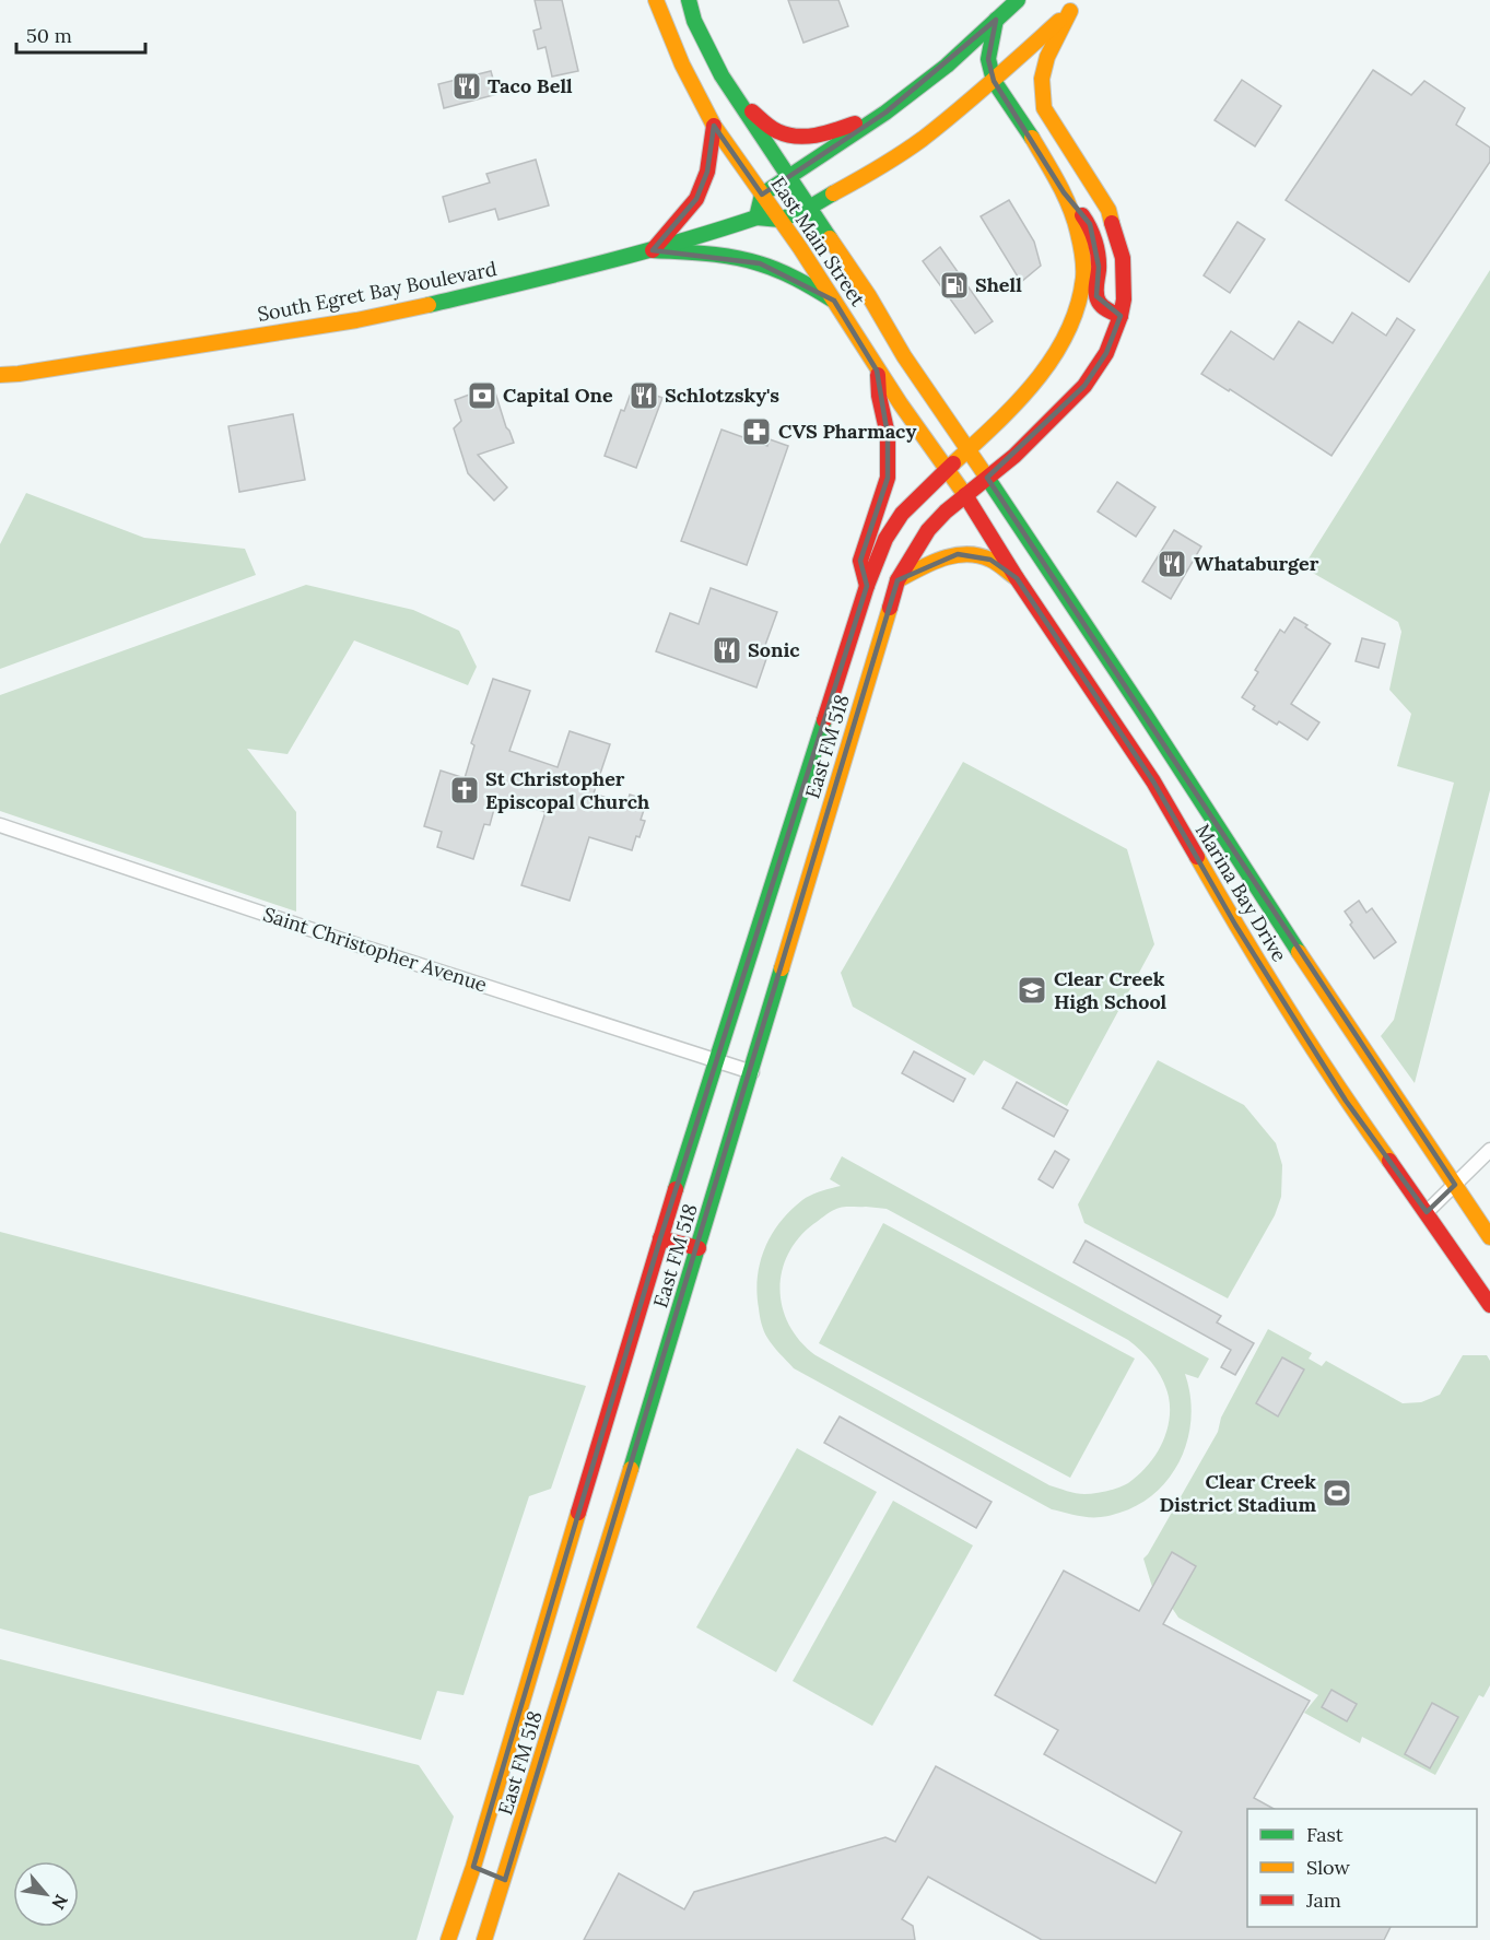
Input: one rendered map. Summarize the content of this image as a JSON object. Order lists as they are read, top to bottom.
{
  "streets": {
    "main road": [
      "East Main Street",
      "South Egret Bay Boulevard",
      "East FM 518",
      "Marina Bay Drive"
    ],
    "street": ["Saint Christopher Avenue"]
  },
  "crossings": [
    ["East Main Street", "East FM 518"],
    ["East Main Street", "Marina Bay Drive"],
    ["East FM 518", "Marina Bay Drive"],
    ["East FM 518", "Saint Christopher Avenue"]
  ],
  "places": {
    "restaurant": [
      "Taco Bell",
      "Schlotzsky's",
      "Whataburger",
      "Sonic"
    ],
    "fuel station": ["Shell"],
    "bank": ["Capital One"],
    "pharmacy": ["CVS Pharmacy"],
    "church": ["St Christopher Episcopal Church"],
    "school or university": ["Clear Creek High School"],
    "sports": ["Clear Creek District Stadium"]
  },
  "legend": ["Fast", "Slow", "Jam"],
  "scale_bar": "50 m",
  "north": "bottom right"
}
